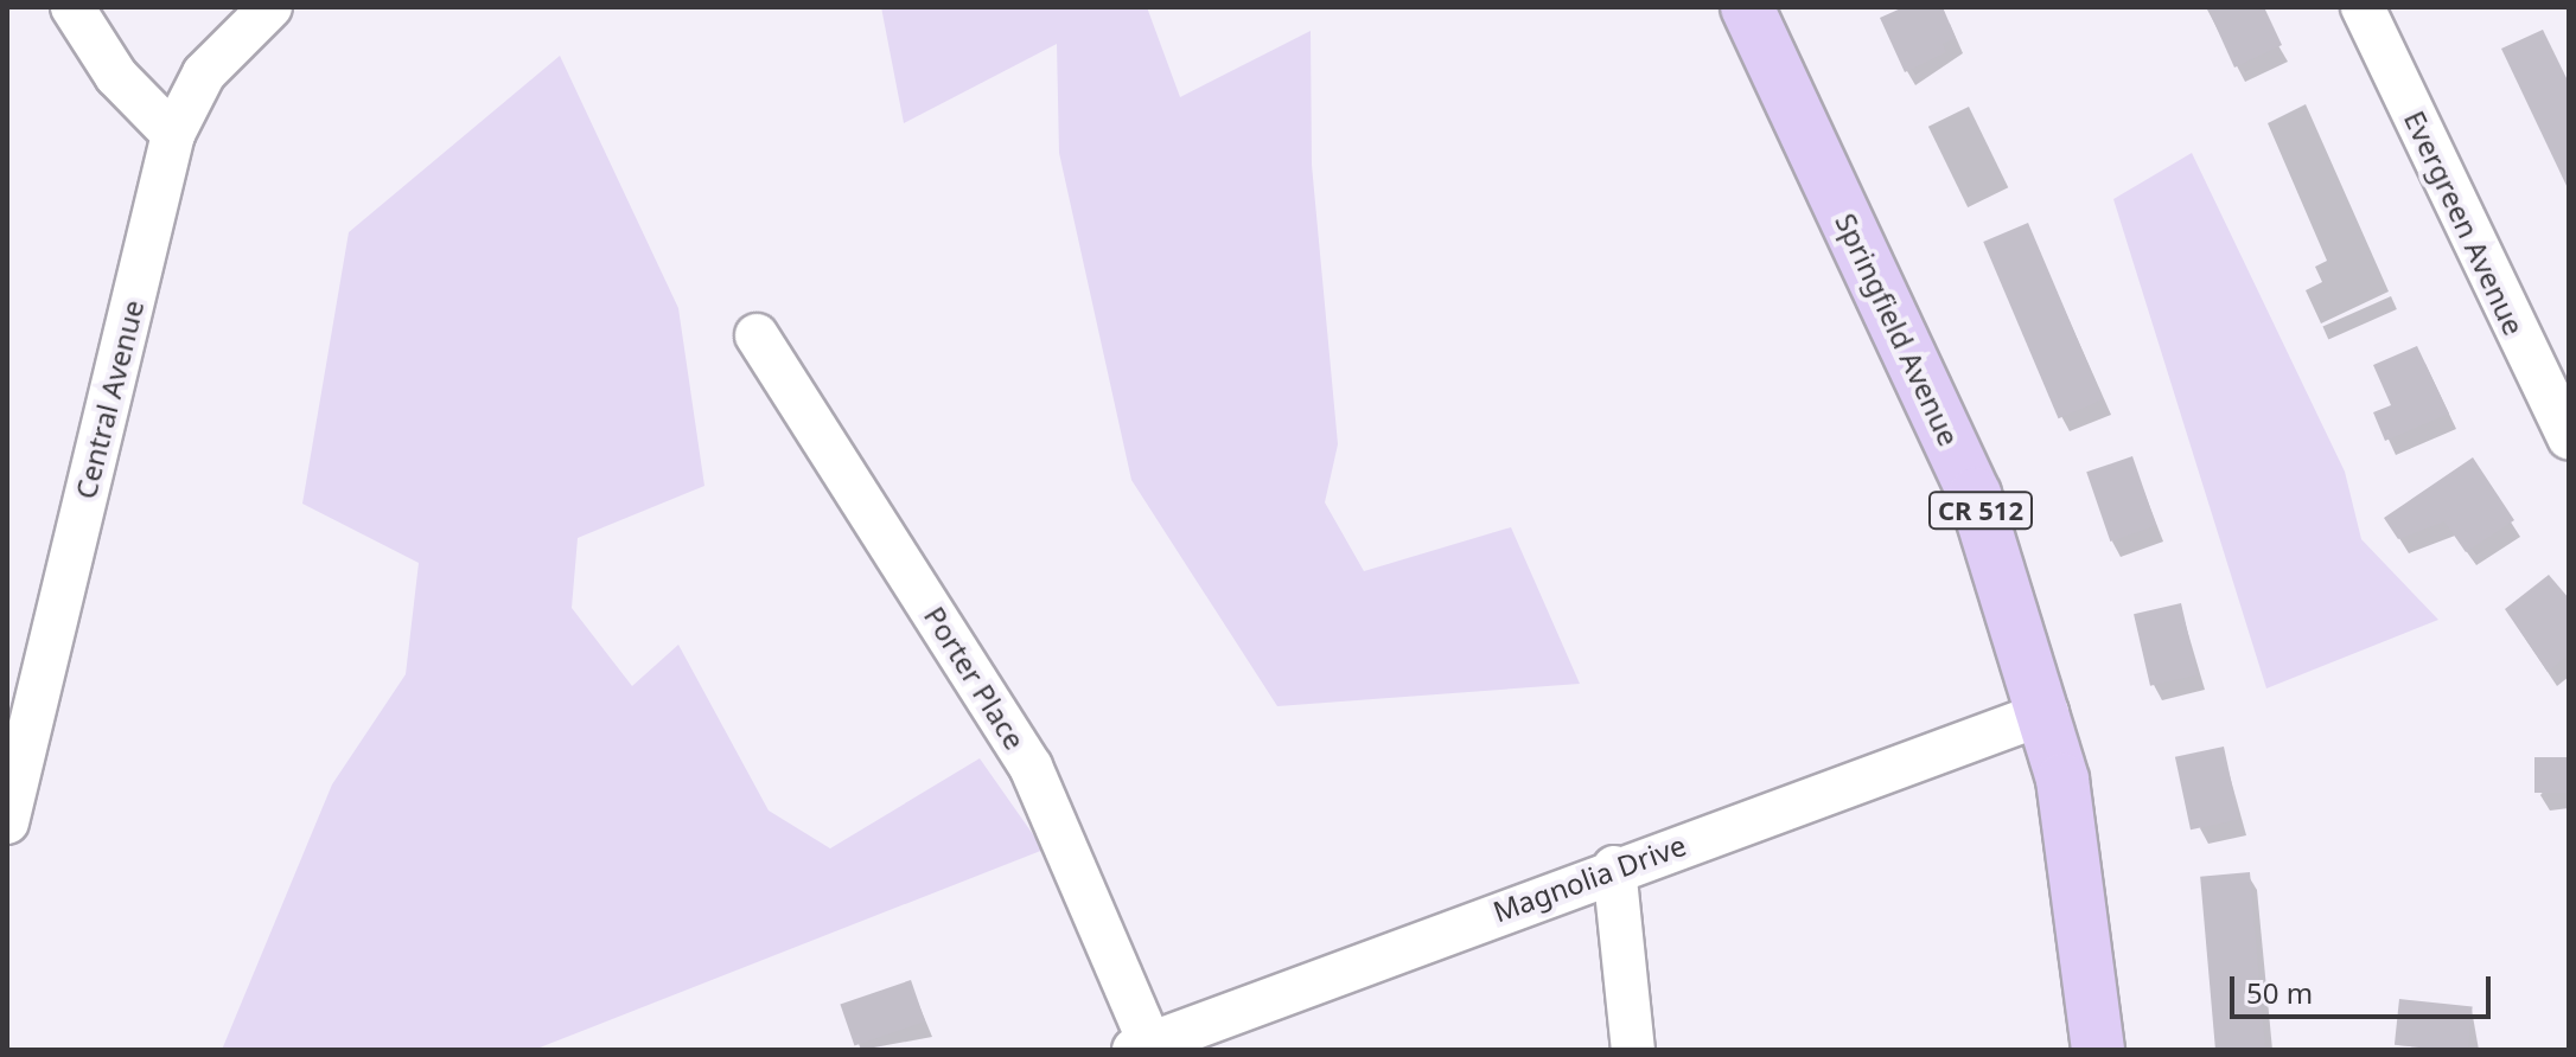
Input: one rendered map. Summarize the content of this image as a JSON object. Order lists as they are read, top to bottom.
{
  "streets": {
    "main road": ["Springfield Avenue", "CR 512"],
    "street": [
      "Evergreen Avenue",
      "Central Avenue",
      "Porter Place",
      "Magnolia Drive"
    ]
  },
  "crossings": [
    ["Springfield Avenue", "Magnolia Drive"],
    ["Porter Place", "Magnolia Drive"]
  ],
  "scale_bar": "50 m"
}
